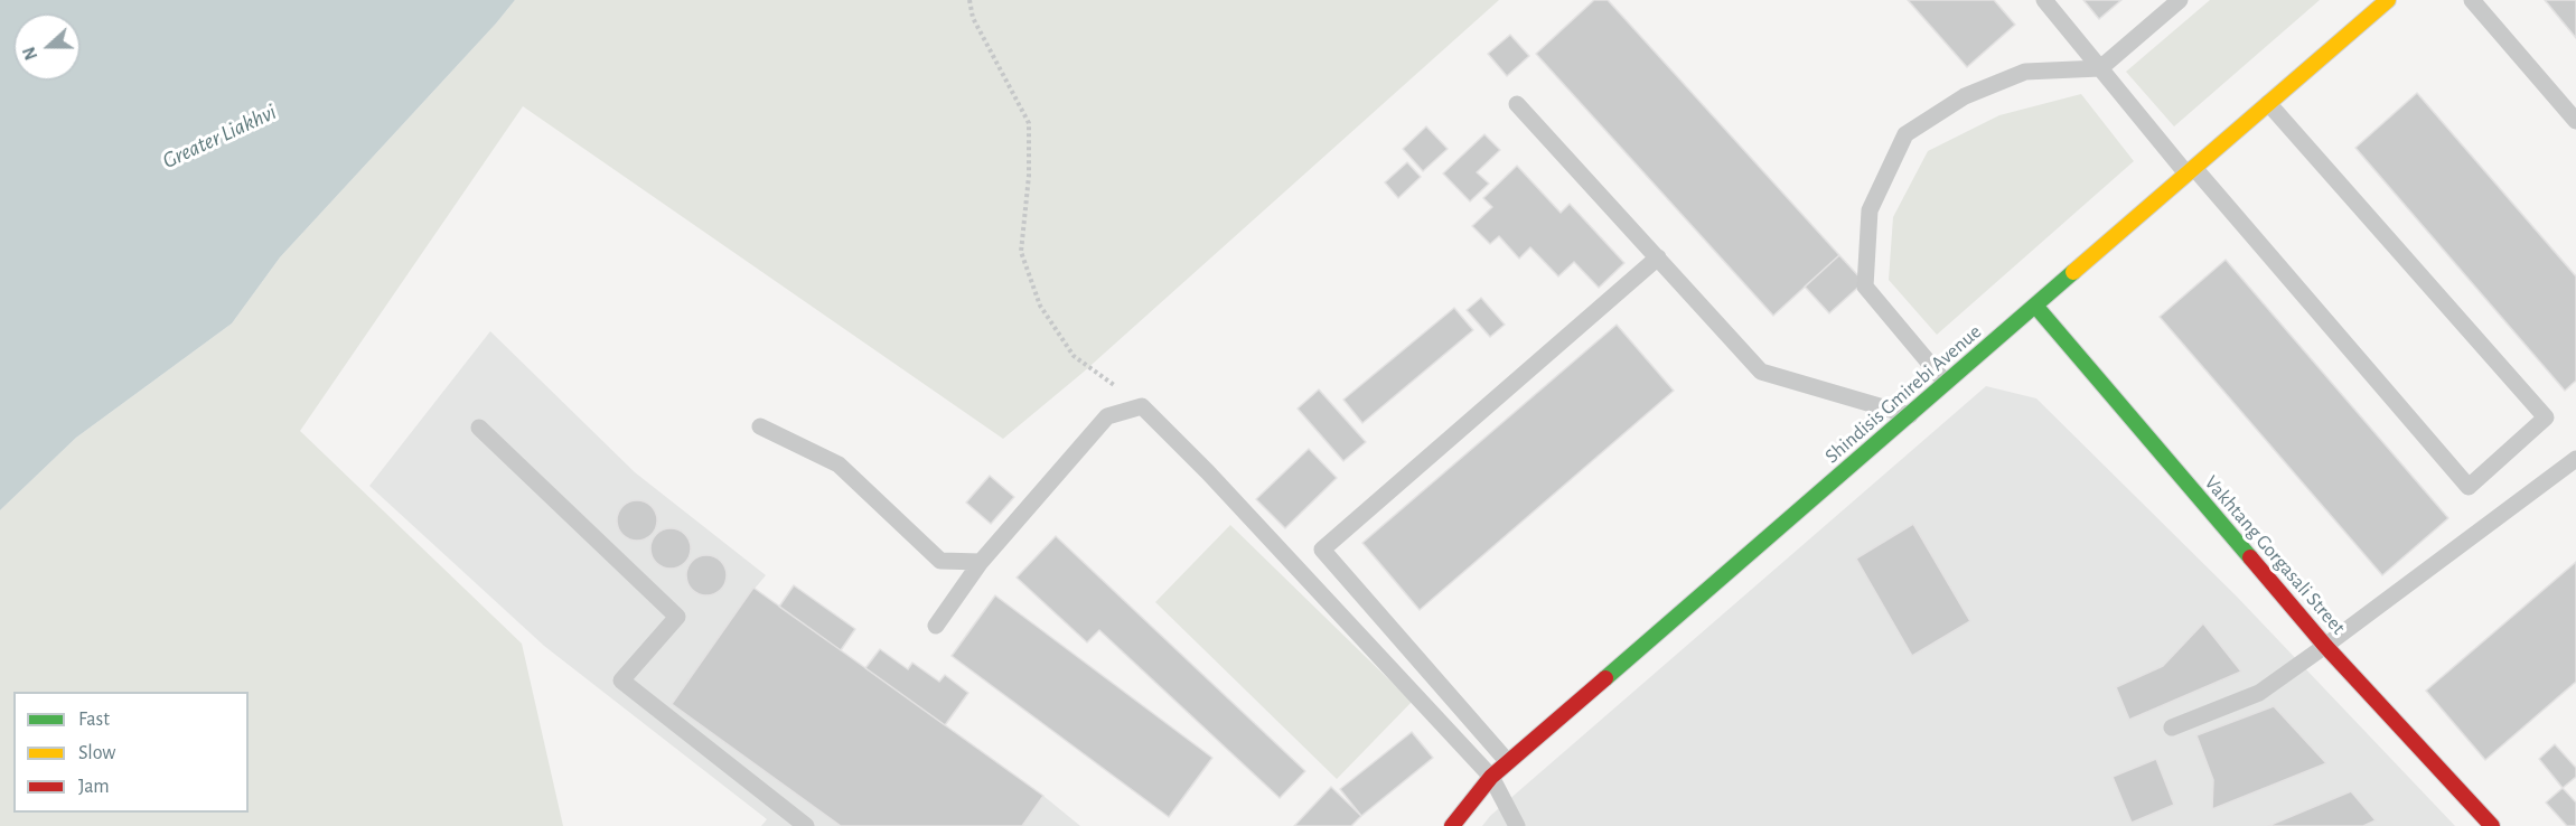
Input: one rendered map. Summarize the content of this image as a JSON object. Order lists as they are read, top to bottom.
{
  "streets": {
    "main road": ["Shindisis Gmirebi Avenue", "Vakhtang Gorgasali Street"]
  },
  "crossings": [
    ["Shindisis Gmirebi Avenue", "Vakhtang Gorgasali Street"]
  ],
  "water": ["Greater Liakhvi"],
  "legend": ["Fast", "Slow", "Jam"],
  "north": "left"
}
